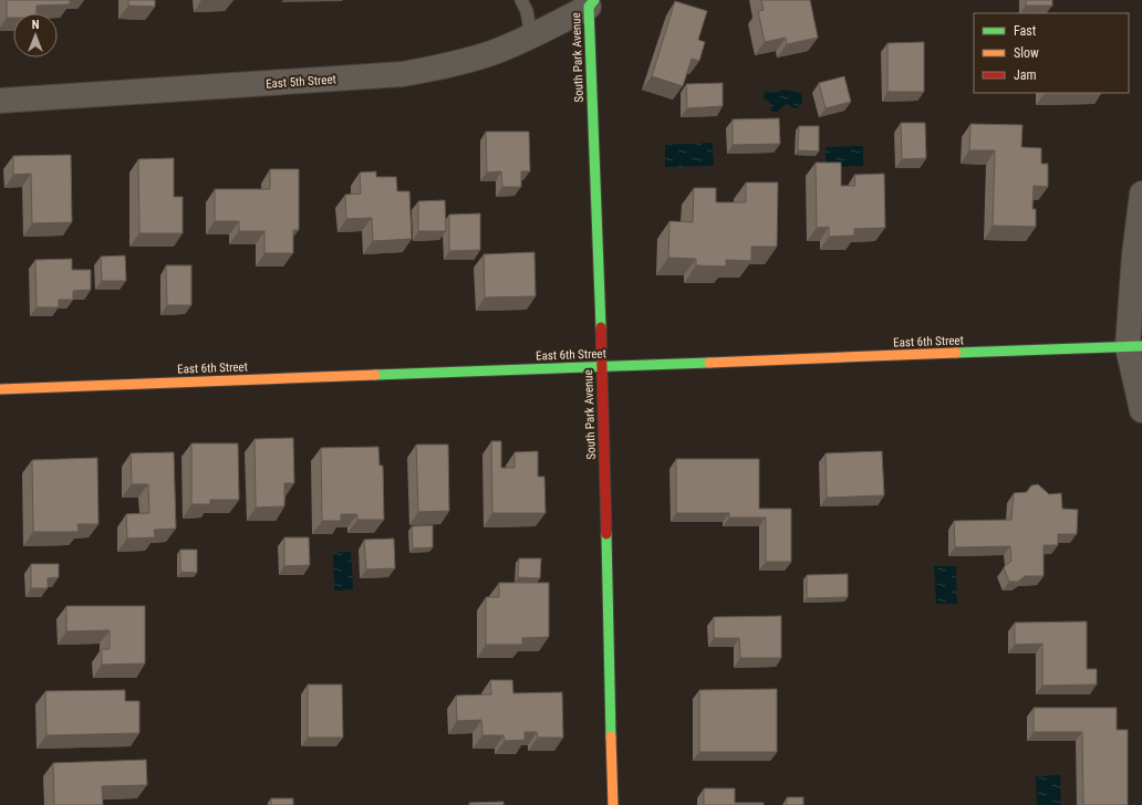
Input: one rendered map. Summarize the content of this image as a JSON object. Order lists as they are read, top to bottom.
{
  "streets": {
    "street": ["South Park Avenue", "East 5th Street", "East 6th Street"]
  },
  "crossings": [
    ["South Park Avenue", "East 5th Street"],
    ["South Park Avenue", "East 6th Street"]
  ],
  "legend": ["Fast", "Slow", "Jam"],
  "north": "top"
}
